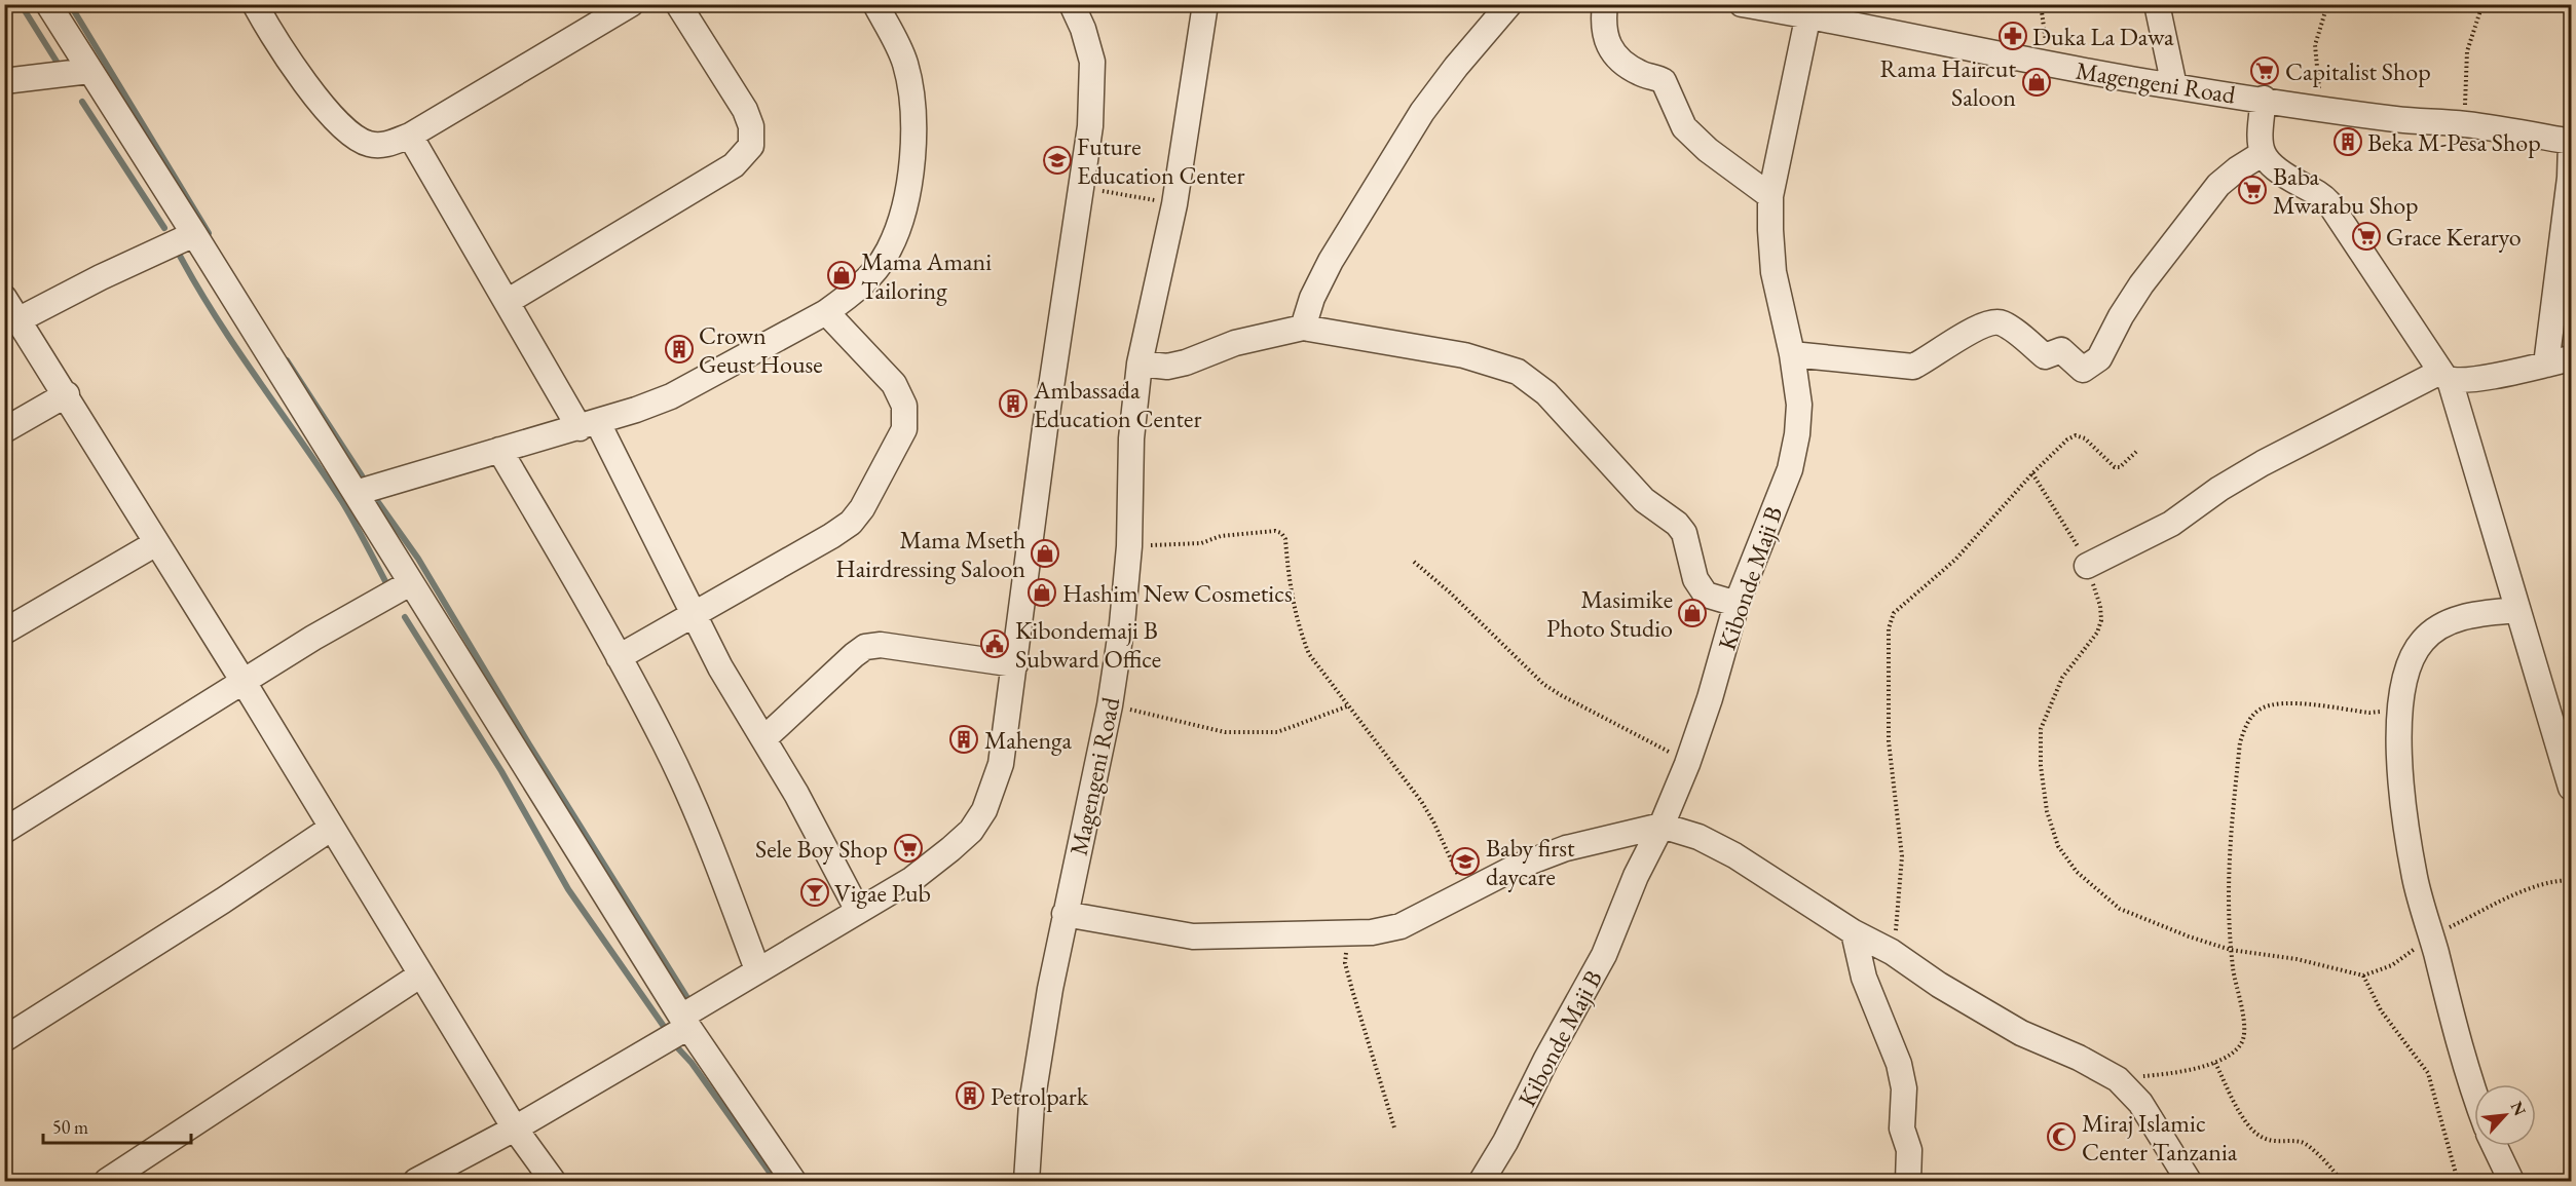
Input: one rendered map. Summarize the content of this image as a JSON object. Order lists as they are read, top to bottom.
{
  "streets": {
    "street": ["Magengeni Road", "Kibonde Maji B"]
  },
  "crossings": [
    ["Magengeni Road", "Kibonde Maji B"]
  ],
  "places": {
    "pharmacy": ["Duka La Dawa"],
    "supermarket": [
      "Capitalist Shop",
      "Baba Mwarabu Shop",
      "Grace Keraryo",
      "Sele Boy Shop"
    ],
    "shop": [
      "Rama Haircut Saloon",
      "Mama Amani Tailoring",
      "Mama Mseth Hairdressing Saloon",
      "Hashim New Cosmetics",
      "Masimike Photo Studio"
    ],
    "building": [
      "Beka M-Pesa Shop",
      "Crown Geust House",
      "Ambassada Education Center",
      "Mahenga",
      "Petrolpark"
    ],
    "school or university": ["Future Education Center", "Baby first daycare"],
    "public building": ["Kibondemaji B Subward Office"],
    "bar": ["Vigae Pub"],
    "mosque": ["Miraj Islamic Center Tanzania"]
  },
  "scale_bar": "50 m",
  "north": "top right"
}
